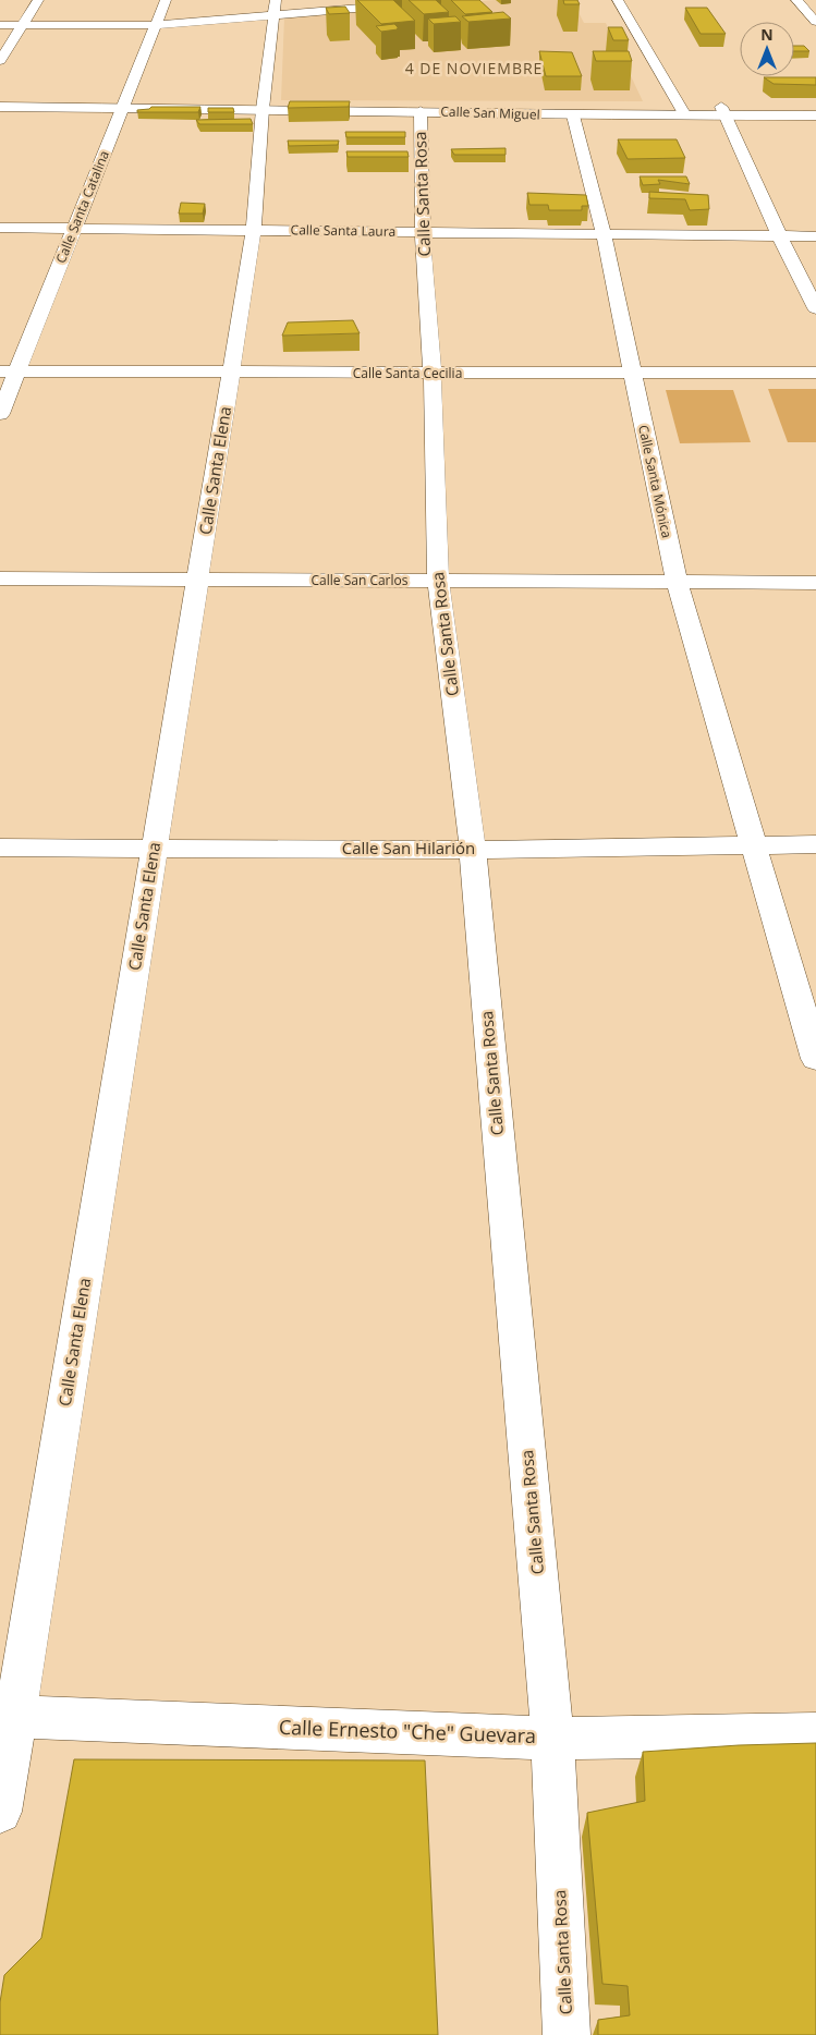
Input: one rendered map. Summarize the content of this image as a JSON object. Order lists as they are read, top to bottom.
{
  "streets": {
    "street": [
      "Calle San Miguel",
      "Calle Santa Rosa",
      "Calle Santa Catalina",
      "Calle Santa Laura",
      "Calle Santa Cecilia",
      "Calle Santa Elena",
      "Calle Santa Mónica",
      "Calle San Carlos",
      "Calle San Hilarión",
      "Calle Ernesto \"Che\" Guevara"
    ]
  },
  "crossings": [
    ["Calle San Miguel", "Calle Santa Rosa"],
    ["Calle San Miguel", "Calle Santa Mónica"],
    ["Calle Santa Rosa", "Calle Santa Laura"],
    ["Calle Santa Rosa", "Calle Santa Cecilia"],
    ["Calle Santa Rosa", "Calle San Carlos"],
    ["Calle Santa Rosa", "Calle San Hilarión"],
    ["Calle Santa Rosa", "Calle Ernesto \"Che\" Guevara"],
    ["Calle Santa Catalina", "Calle Santa Laura"],
    ["Calle Santa Catalina", "Calle Santa Cecilia"],
    ["Calle Santa Laura", "Calle Santa Elena"],
    ["Calle Santa Laura", "Calle Santa Mónica"],
    ["Calle Santa Cecilia", "Calle Santa Elena"],
    ["Calle Santa Cecilia", "Calle Santa Mónica"],
    ["Calle Santa Elena", "Calle San Carlos"],
    ["Calle Santa Elena", "Calle San Hilarión"],
    ["Calle Santa Elena", "Calle Ernesto \"Che\" Guevara"],
    ["Calle Santa Mónica", "Calle San Carlos"],
    ["Calle Santa Mónica", "Calle San Hilarión"]
  ],
  "districts": ["4 DE NOVIEMBRE"],
  "north": "top"
}
